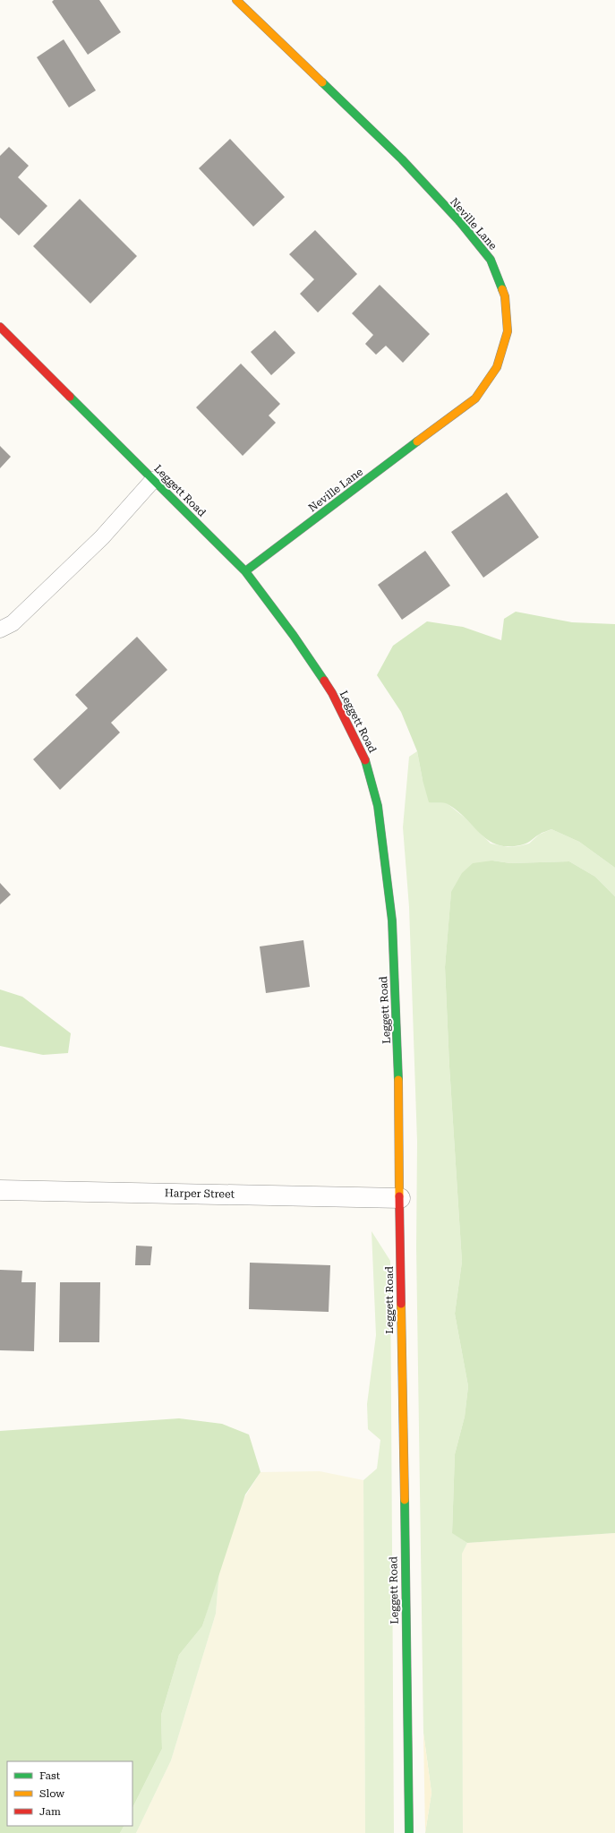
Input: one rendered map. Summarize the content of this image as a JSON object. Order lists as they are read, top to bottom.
{
  "streets": {
    "street": ["Neville Lane", "Leggett Road", "Harper Street"]
  },
  "crossings": [
    ["Neville Lane", "Leggett Road"],
    ["Leggett Road", "Harper Street"]
  ],
  "legend": ["Fast", "Slow", "Jam"]
}
